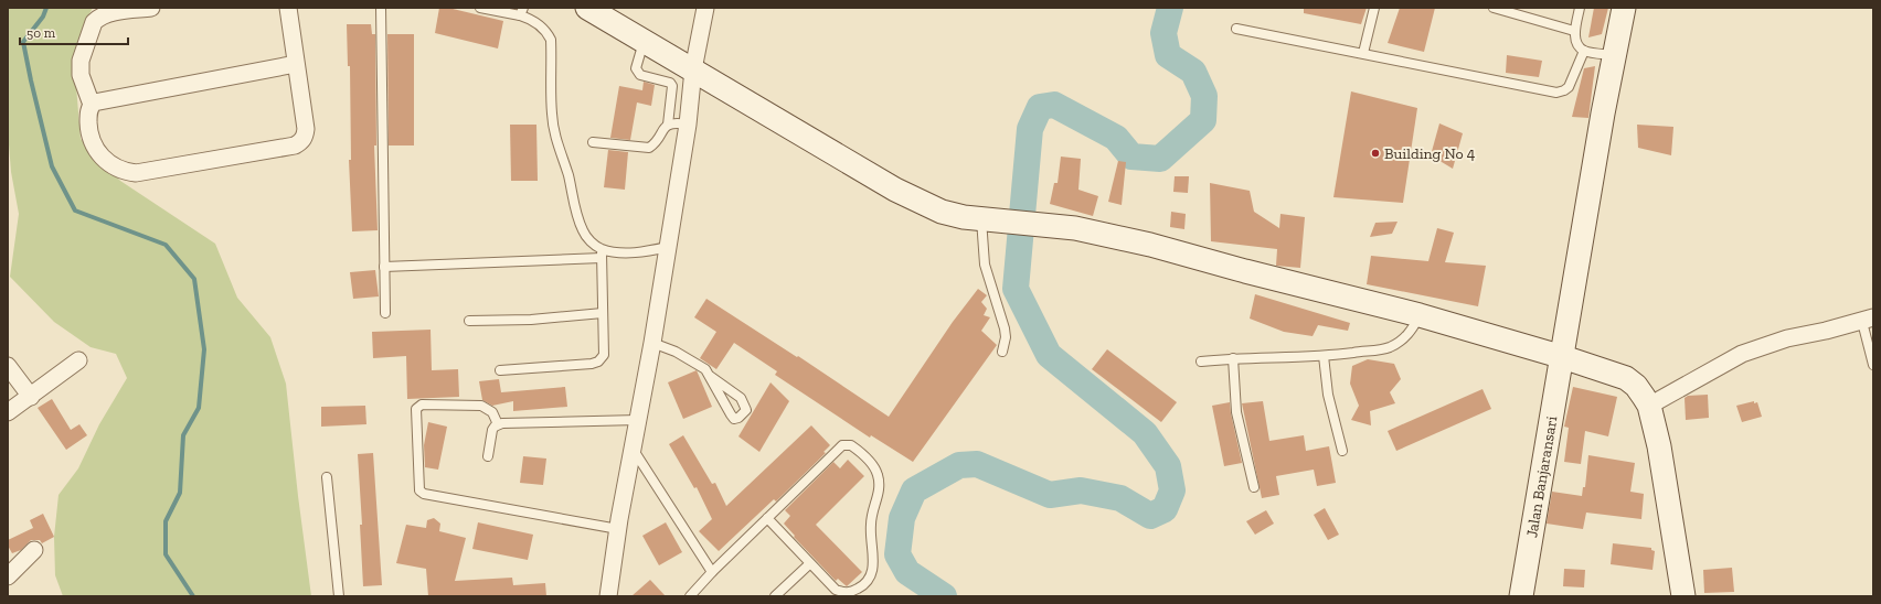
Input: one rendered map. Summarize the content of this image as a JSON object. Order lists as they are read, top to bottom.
{
  "streets": {
    "street": ["Jalan Banjaransari"]
  },
  "places": ["Building No 4"],
  "scale_bar": "50 m"
}
